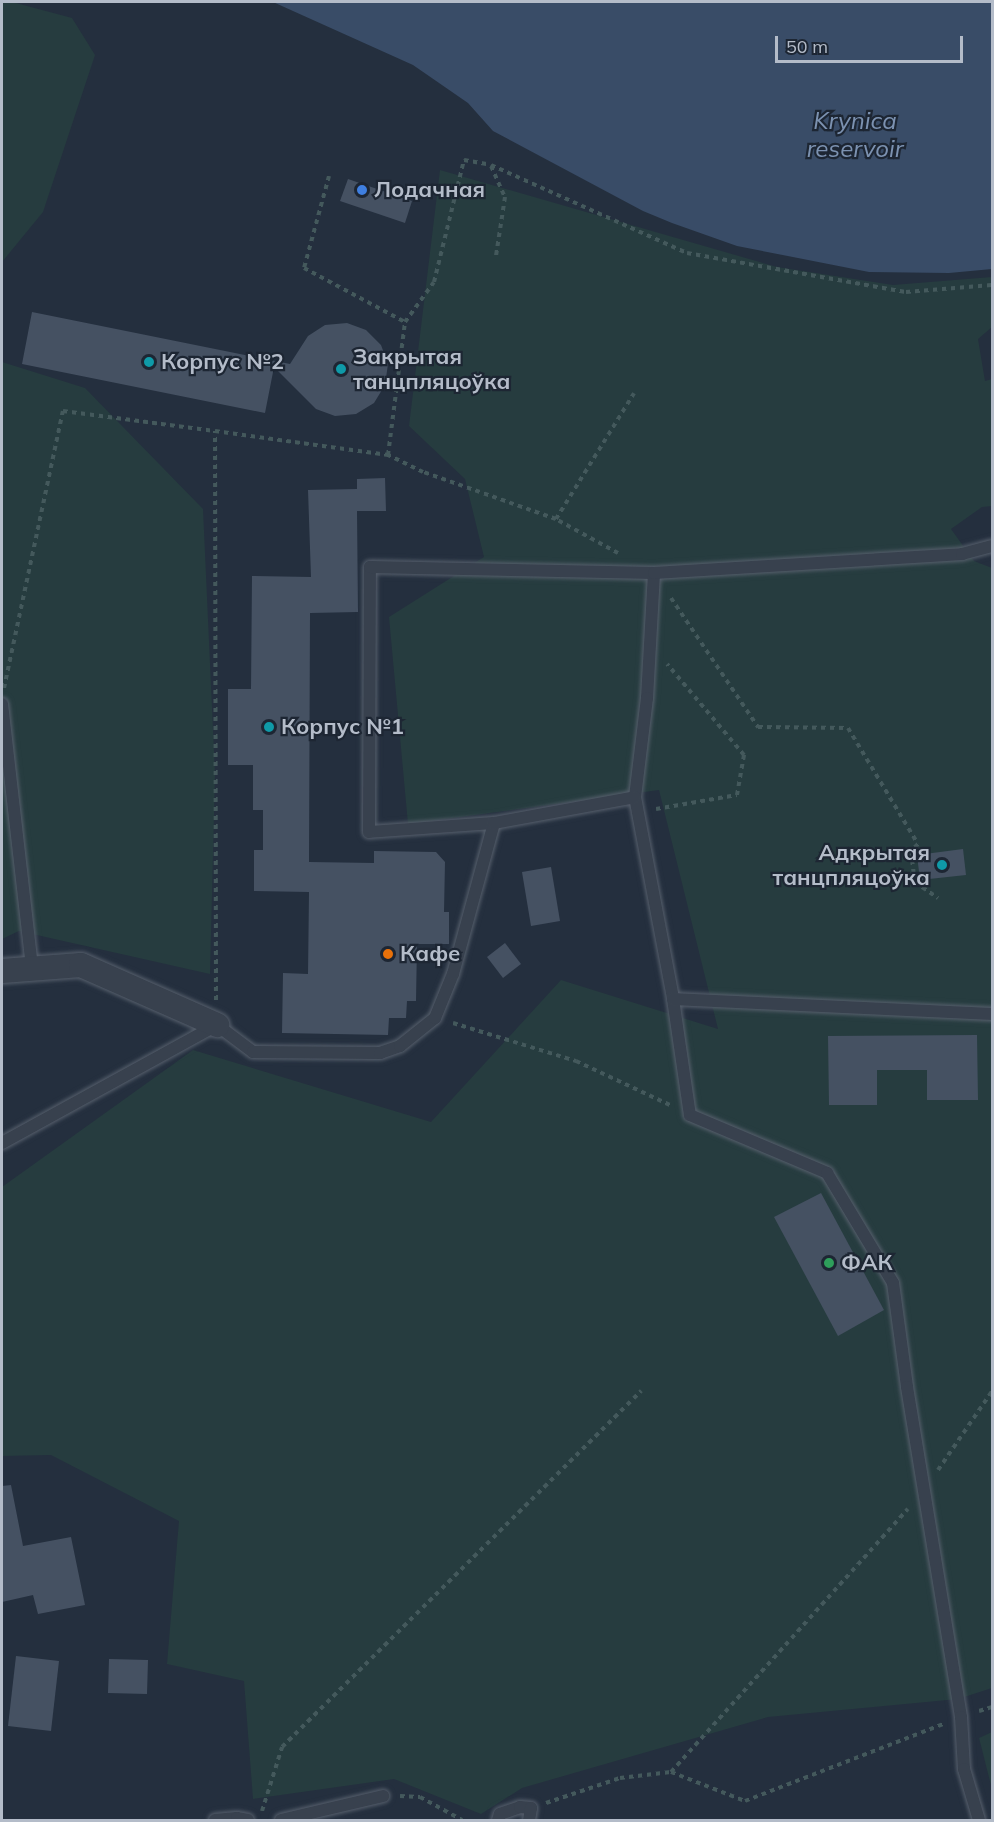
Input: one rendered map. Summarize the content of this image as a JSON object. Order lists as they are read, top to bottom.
{
  "water": ["Krynica reservoir"],
  "places": [
    "Лодачная",
    "Корпус №2",
    "Закрытая танцпляцоўка",
    "Корпус №1",
    "Адкрытая танцпляцоўка",
    "Кафе",
    "ФАК"
  ],
  "scale_bar": "50 m"
}
